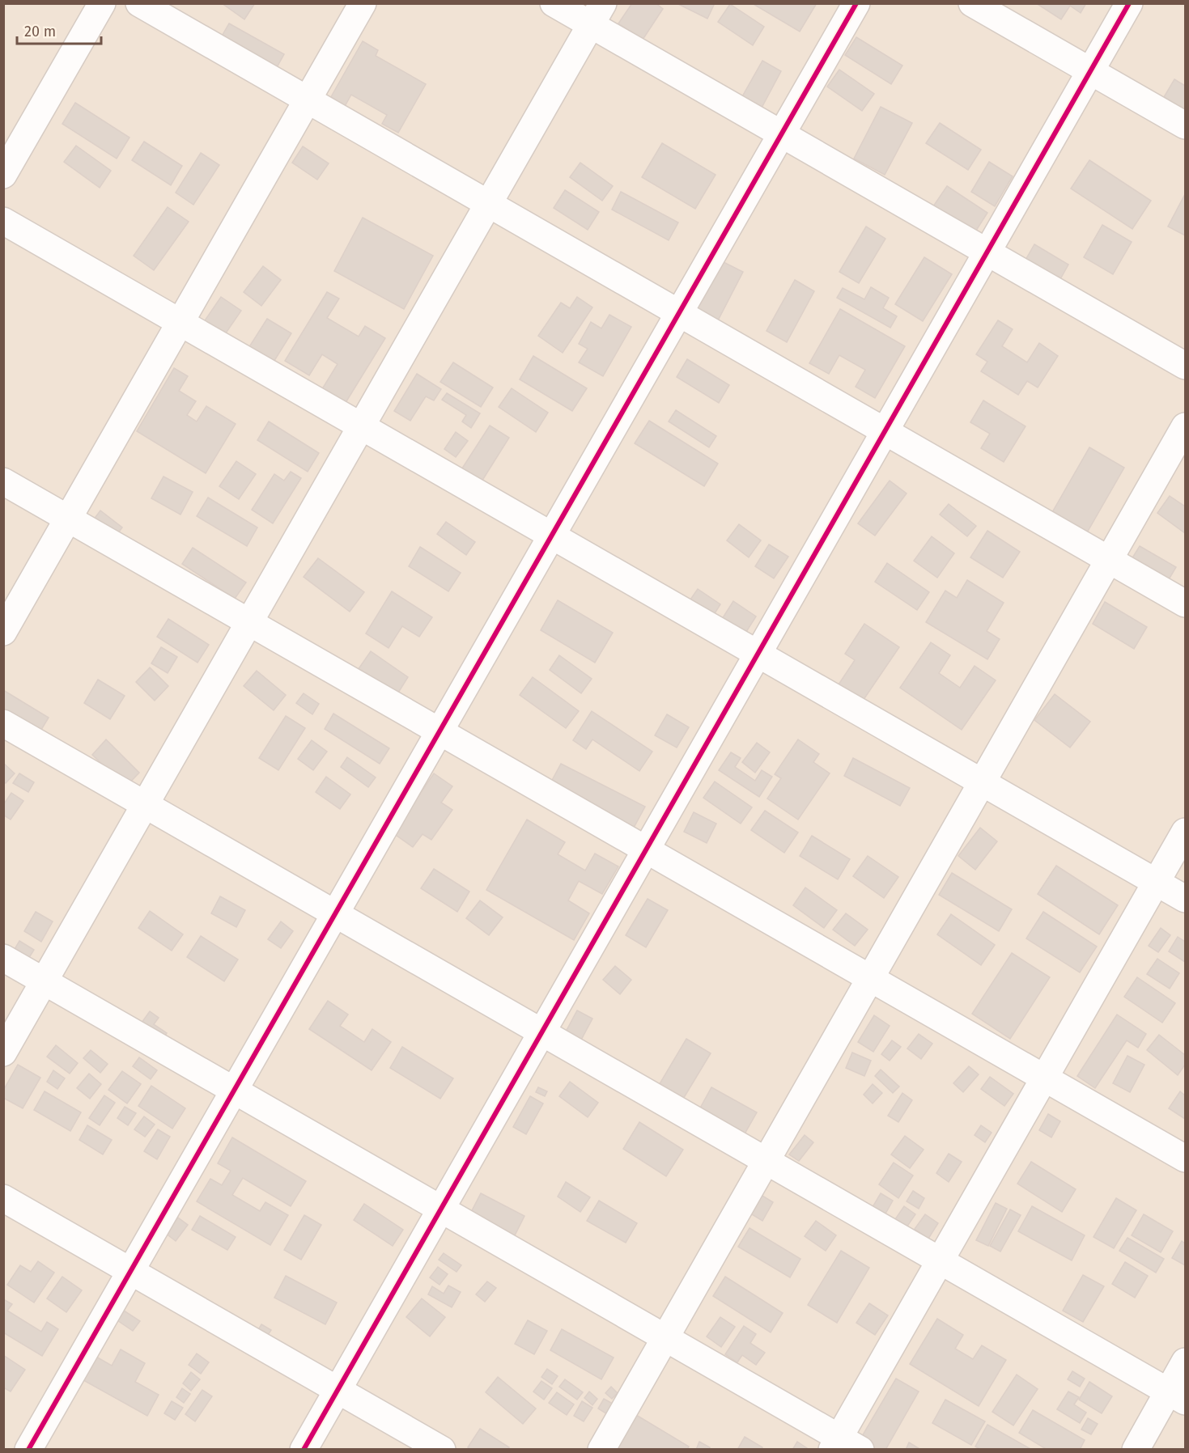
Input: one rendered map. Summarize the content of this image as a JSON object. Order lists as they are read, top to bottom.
{
  "scale_bar": "20 m"
}
